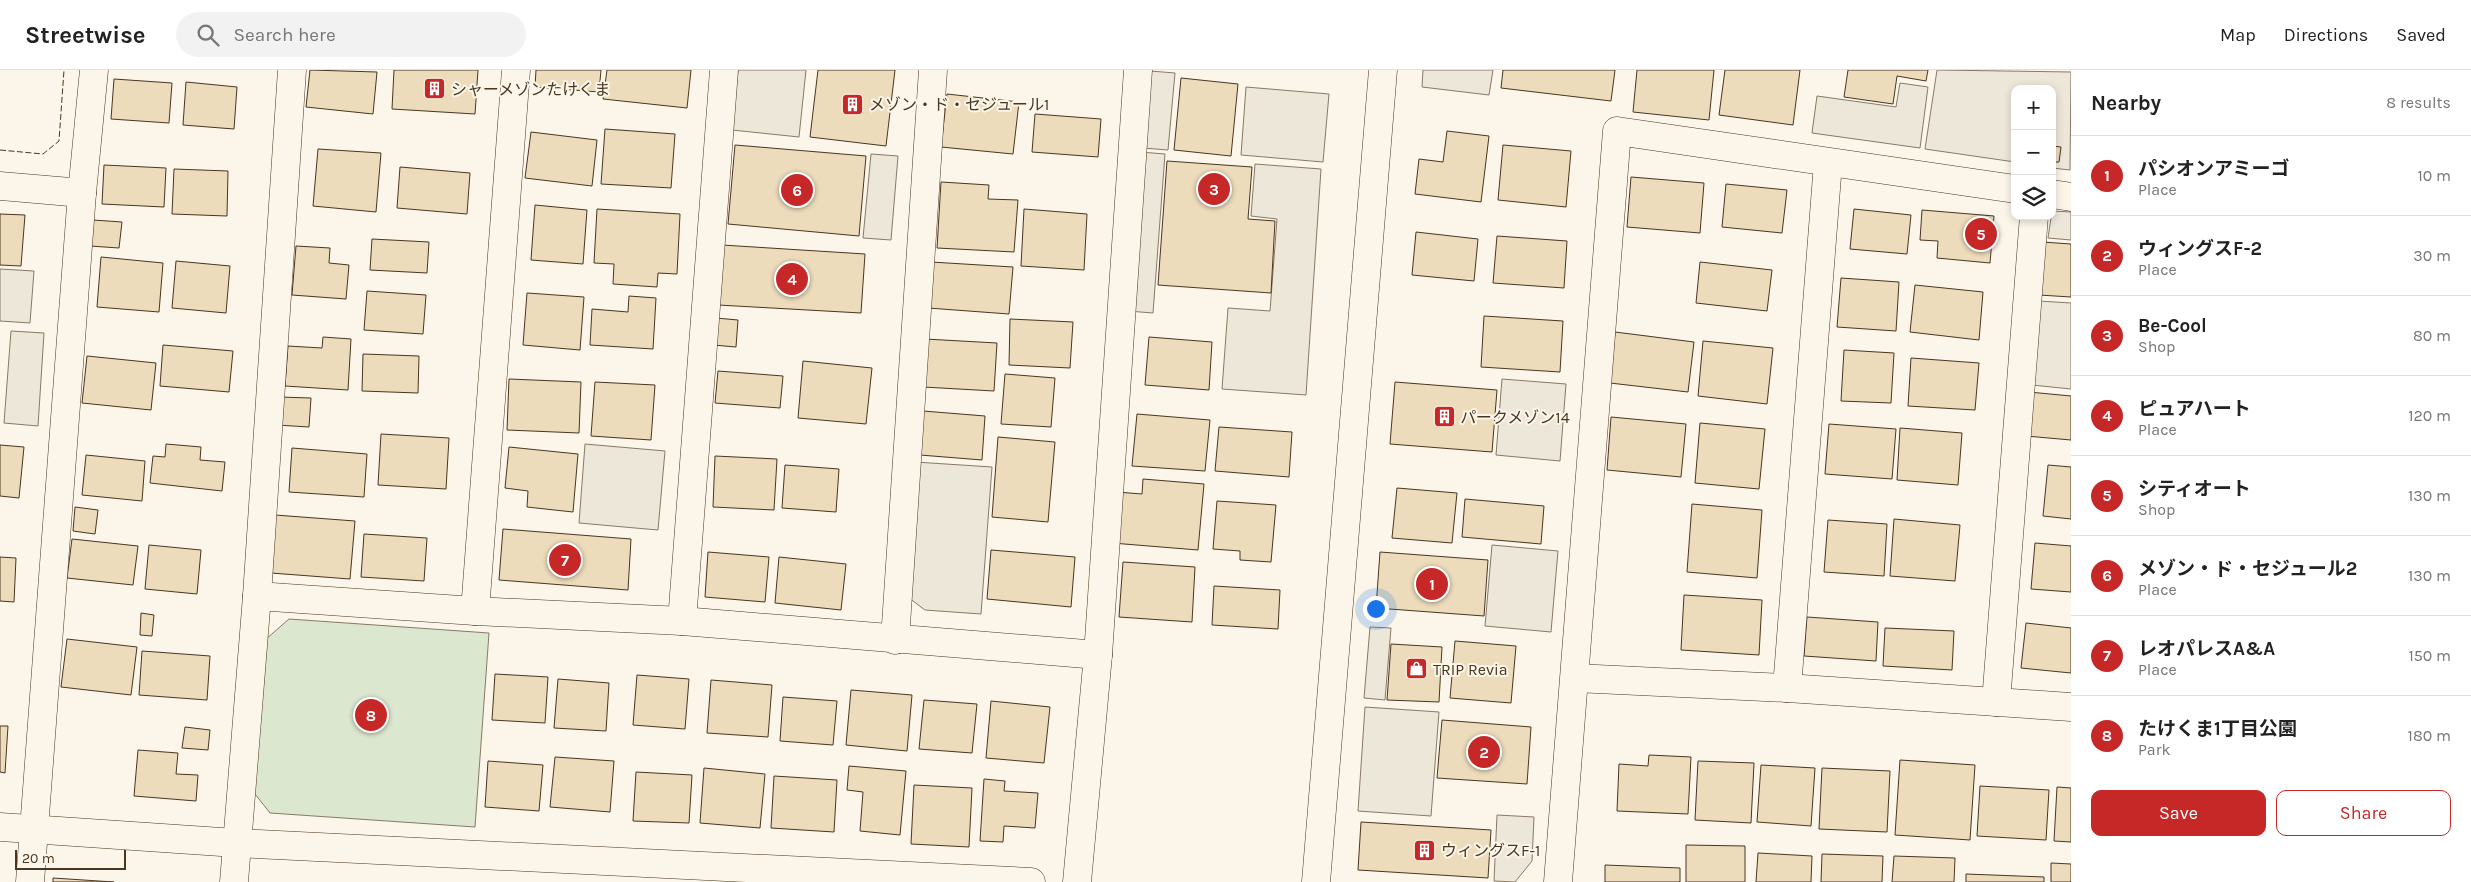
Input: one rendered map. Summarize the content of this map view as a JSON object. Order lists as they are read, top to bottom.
{
  "places": {
    "building": [
      "シャーメゾンたけくま",
      "メゾン・ド・セジュール1",
      "パークメゾン14",
      "ウィングスF-1"
    ],
    "shop": ["TRIP Revia"]
  },
  "scale_bar": "20 m",
  "page": {
    "header": "Streetwise",
    "search": "Search here",
    "nav": ["Map", "Directions", "Saved"],
    "heading": ["Nearby", "8 results"],
    "map_buttons": ["+", "−"],
    "list": [
      {
        "mark": "1",
        "name": "パシオンアミーゴ",
        "note": "Place",
        "value": "10 m"
      },
      {
        "mark": "2",
        "name": "ウィングスF-2",
        "note": "Place",
        "value": "30 m"
      },
      {
        "mark": "3",
        "name": "Be-Cool",
        "note": "Shop",
        "value": "80 m"
      },
      {
        "mark": "4",
        "name": "ピュアハート",
        "note": "Place",
        "value": "120 m"
      },
      {
        "mark": "5",
        "name": "シティオート",
        "note": "Shop",
        "value": "130 m"
      },
      {
        "mark": "6",
        "name": "メゾン・ド・セジュール2",
        "note": "Place",
        "value": "130 m"
      },
      {
        "mark": "7",
        "name": "レオパレスA&A",
        "note": "Place",
        "value": "150 m"
      },
      {
        "mark": "8",
        "name": "たけくま1丁目公園",
        "note": "Park",
        "value": "180 m"
      }
    ],
    "pins": [
      "3",
      "6",
      "5",
      "4",
      "7",
      "1",
      "8",
      "2"
    ],
    "buttons": ["Save", "Share"],
    "scale": "20 m"
  }
}
